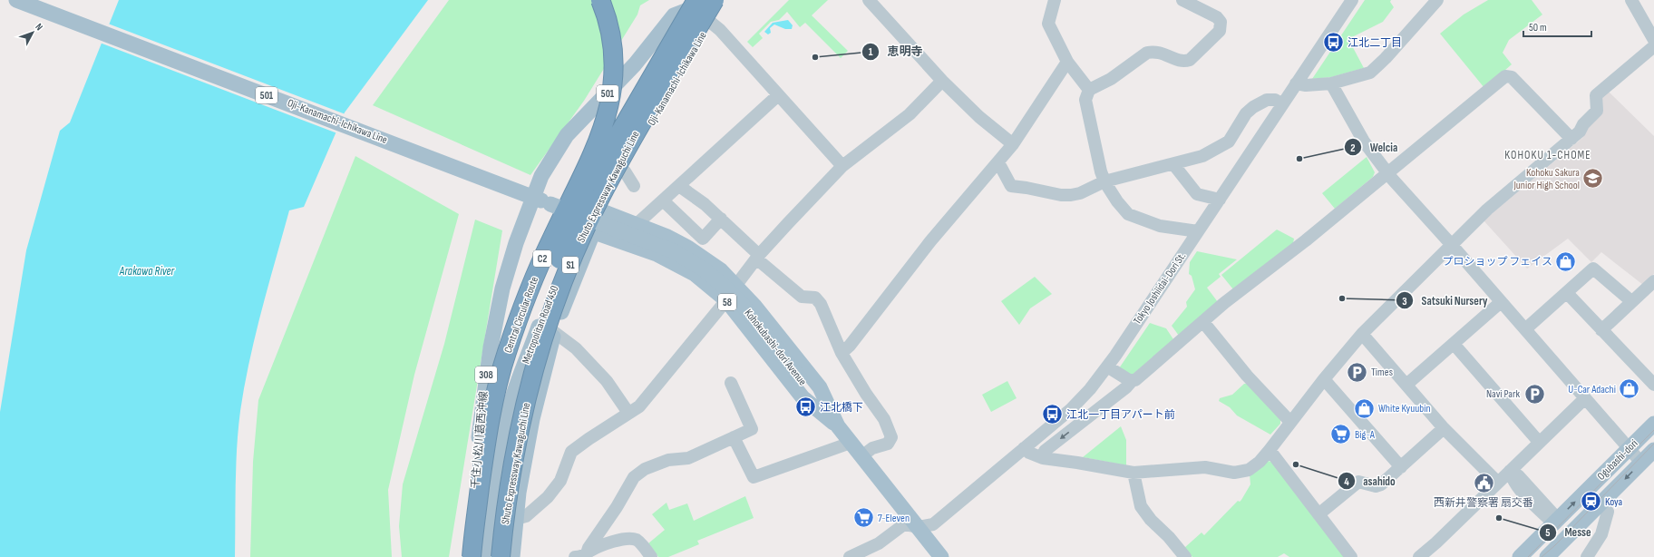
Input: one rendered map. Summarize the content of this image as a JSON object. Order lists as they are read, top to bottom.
{
  "streets": {
    "highway": [
      "Shuto Expressway Kawaguchi Line",
      "C2",
      "S1",
      "Central Circular Route"
    ],
    "main road": [
      "Oji-Kanamachi-Ichikawa Line",
      "501",
      "58",
      "Metropolitan Road 450",
      "Kohokubashi-dori Avenue",
      "308",
      "千住小松川葛西沖線",
      "Ogubashi-dori"
    ],
    "street": ["Tokyo Joshiidai-Dori St."]
  },
  "crossings": [
    ["Oji-Kanamachi-Ichikawa Line", "Shuto Expressway Kawaguchi Line"],
    ["Oji-Kanamachi-Ichikawa Line", "58"],
    ["Oji-Kanamachi-Ichikawa Line", "Metropolitan Road 450"],
    ["Oji-Kanamachi-Ichikawa Line", "Kohokubashi-dori Avenue"],
    ["Oji-Kanamachi-Ichikawa Line", "千住小松川葛西沖線"],
    ["Shuto Expressway Kawaguchi Line", "Central Circular Route"],
    ["Tokyo Joshiidai-Dori St.", "Kohokubashi-dori Avenue"],
    ["58", "Metropolitan Road 450"],
    ["58", "Kohokubashi-dori Avenue"],
    ["Kohokubashi-dori Avenue", "千住小松川葛西沖線"]
  ],
  "districts": ["KOHOKU 1-CHOME"],
  "water": ["Arakawa River"],
  "places": {
    "bus stop": ["江北二丁目", "江北橋下", "江北一丁目アパート前"],
    "other": [
      "恵明寺",
      "Welcia",
      "Satsuki Nursery",
      "asahido",
      "Messe"
    ],
    "school or university": ["Kohoku Sakura Junior High School"],
    "shop": ["プロショップ フェイス", "U-Car Adachi", "White Kyuubin"],
    "parking": ["Times", "Navi Park"],
    "supermarket": ["Big-A", "7-Eleven"],
    "public building": ["西新井警察署 扇交番"],
    "station": ["Koya"]
  },
  "scale_bar": "50 m",
  "north": "top right"
}
